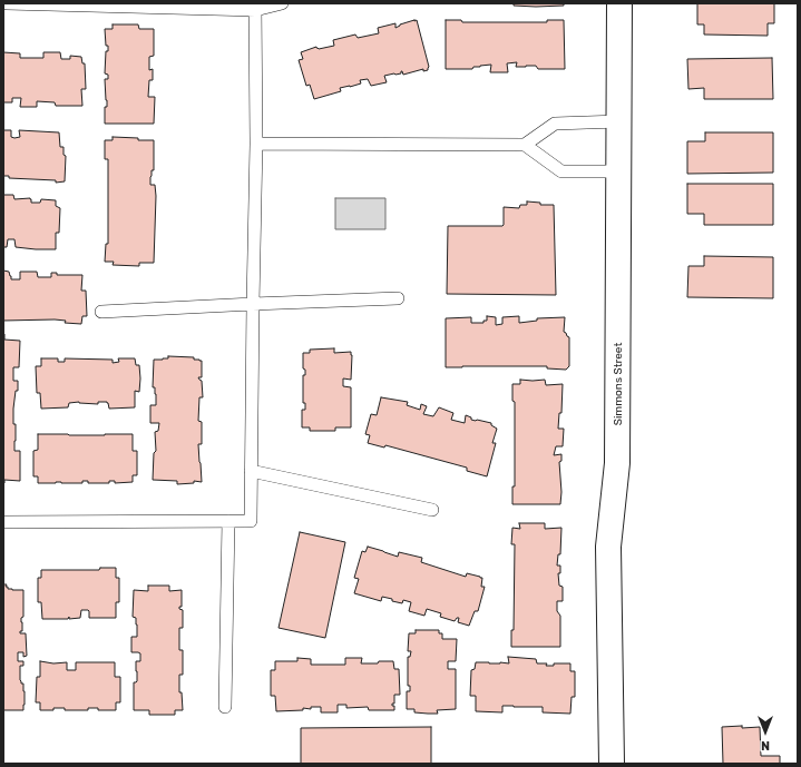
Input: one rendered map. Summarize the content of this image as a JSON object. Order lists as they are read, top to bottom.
{
  "streets": {
    "main road": ["Simmons Street"]
  },
  "north": "bottom"
}
